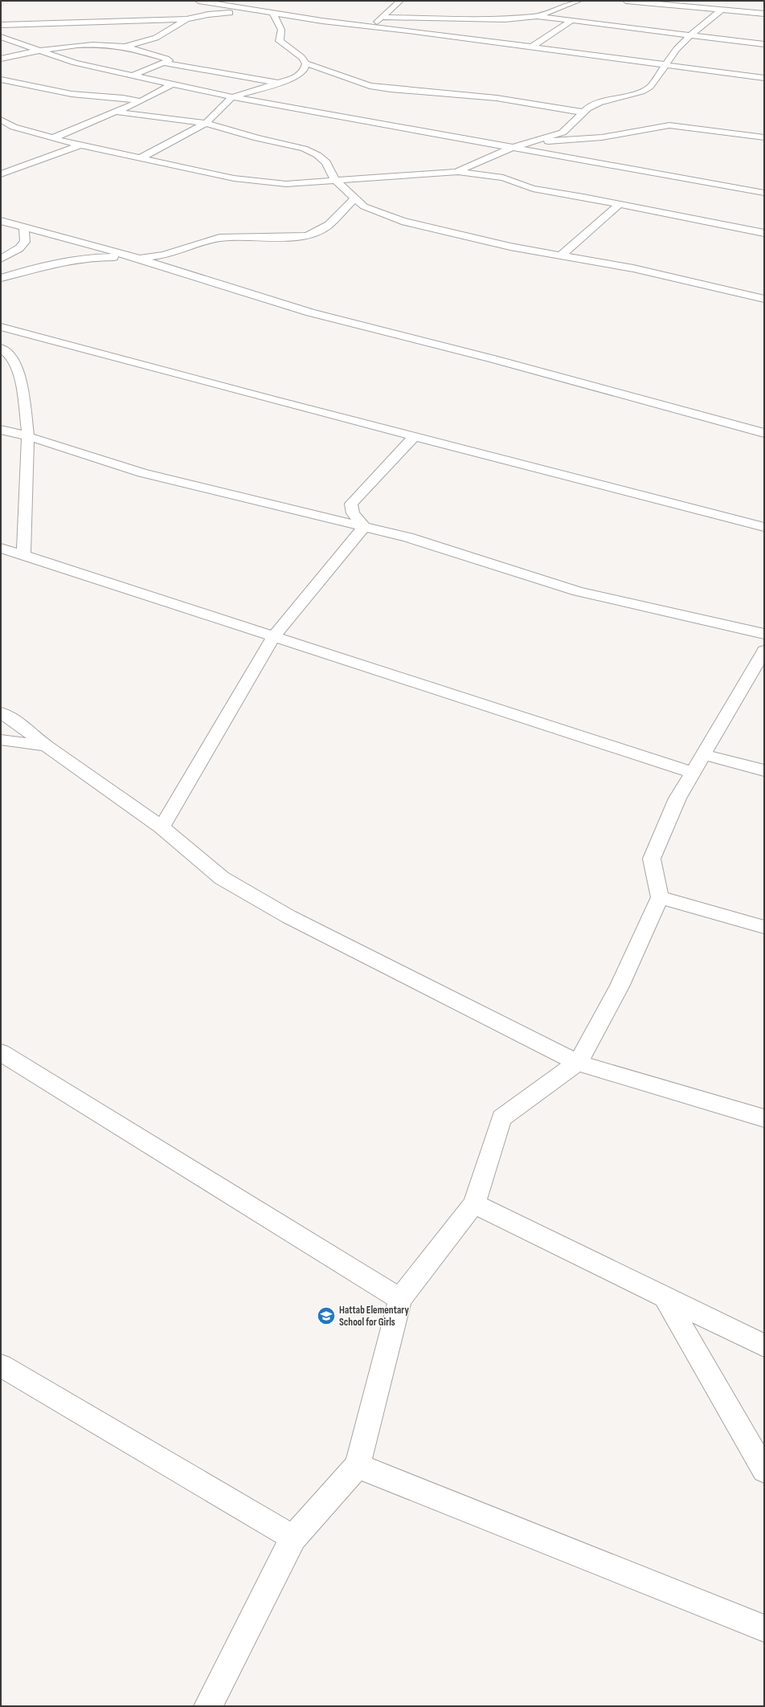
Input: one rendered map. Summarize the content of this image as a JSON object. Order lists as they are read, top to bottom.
{
  "places": {
    "school or university": ["Hattab Elementary School for Girls"]
  }
}
